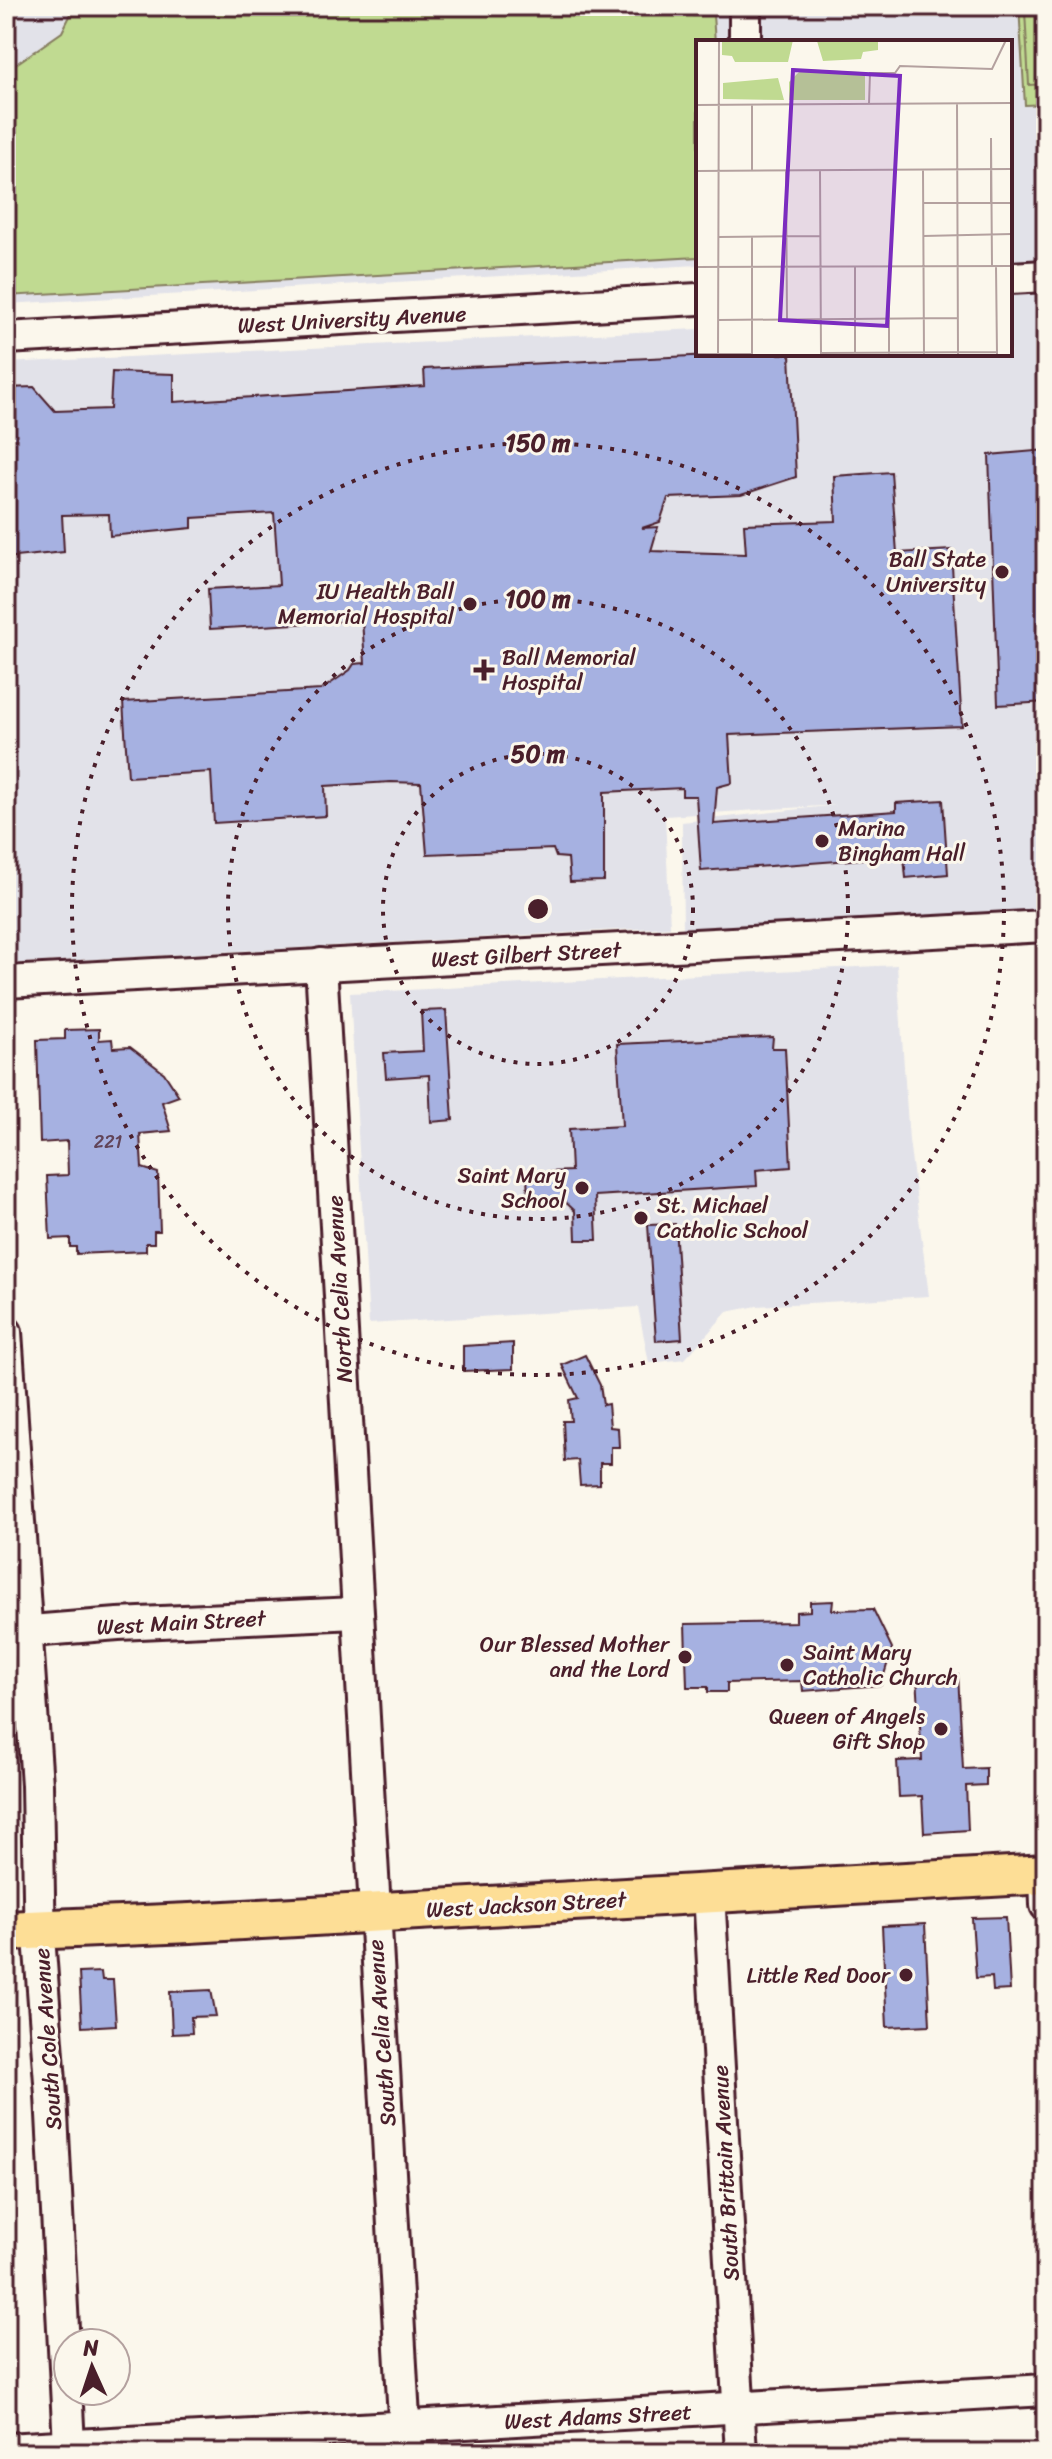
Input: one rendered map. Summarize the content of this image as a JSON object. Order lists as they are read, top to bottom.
{
  "streets": {
    "main road": ["West Jackson Street"],
    "street": [
      "West University Avenue",
      "West Gilbert Street",
      "North Celia Avenue",
      "West Main Street",
      "South Celia Avenue",
      "South Cole Avenue",
      "South Brittain Avenue",
      "West Adams Street"
    ]
  },
  "crossings": [
    ["West Gilbert Street", "North Celia Avenue"],
    ["North Celia Avenue", "West Main Street"],
    ["North Celia Avenue", "South Celia Avenue"],
    ["West Main Street", "South Celia Avenue"],
    ["West Main Street", "South Cole Avenue"],
    ["West Jackson Street", "South Celia Avenue"],
    ["West Jackson Street", "South Cole Avenue"],
    ["West Jackson Street", "South Brittain Avenue"],
    ["South Celia Avenue", "West Adams Street"],
    ["South Cole Avenue", "West Adams Street"],
    ["South Brittain Avenue", "West Adams Street"]
  ],
  "places": {
    "other": [
      "Ball State University",
      "IU Health Ball Memorial Hospital",
      "Marina Bingham Hall",
      "Saint Mary School",
      "St. Michael Catholic School",
      "Our Blessed Mother and the Lord",
      "Saint Mary Catholic Church",
      "Queen of Angels Gift Shop",
      "Little Red Door"
    ],
    "health": ["Ball Memorial Hospital"]
  },
  "house_numbers": ["221"],
  "north": "top",
  "rings": ["150 m", "100 m", "50 m"]
}
